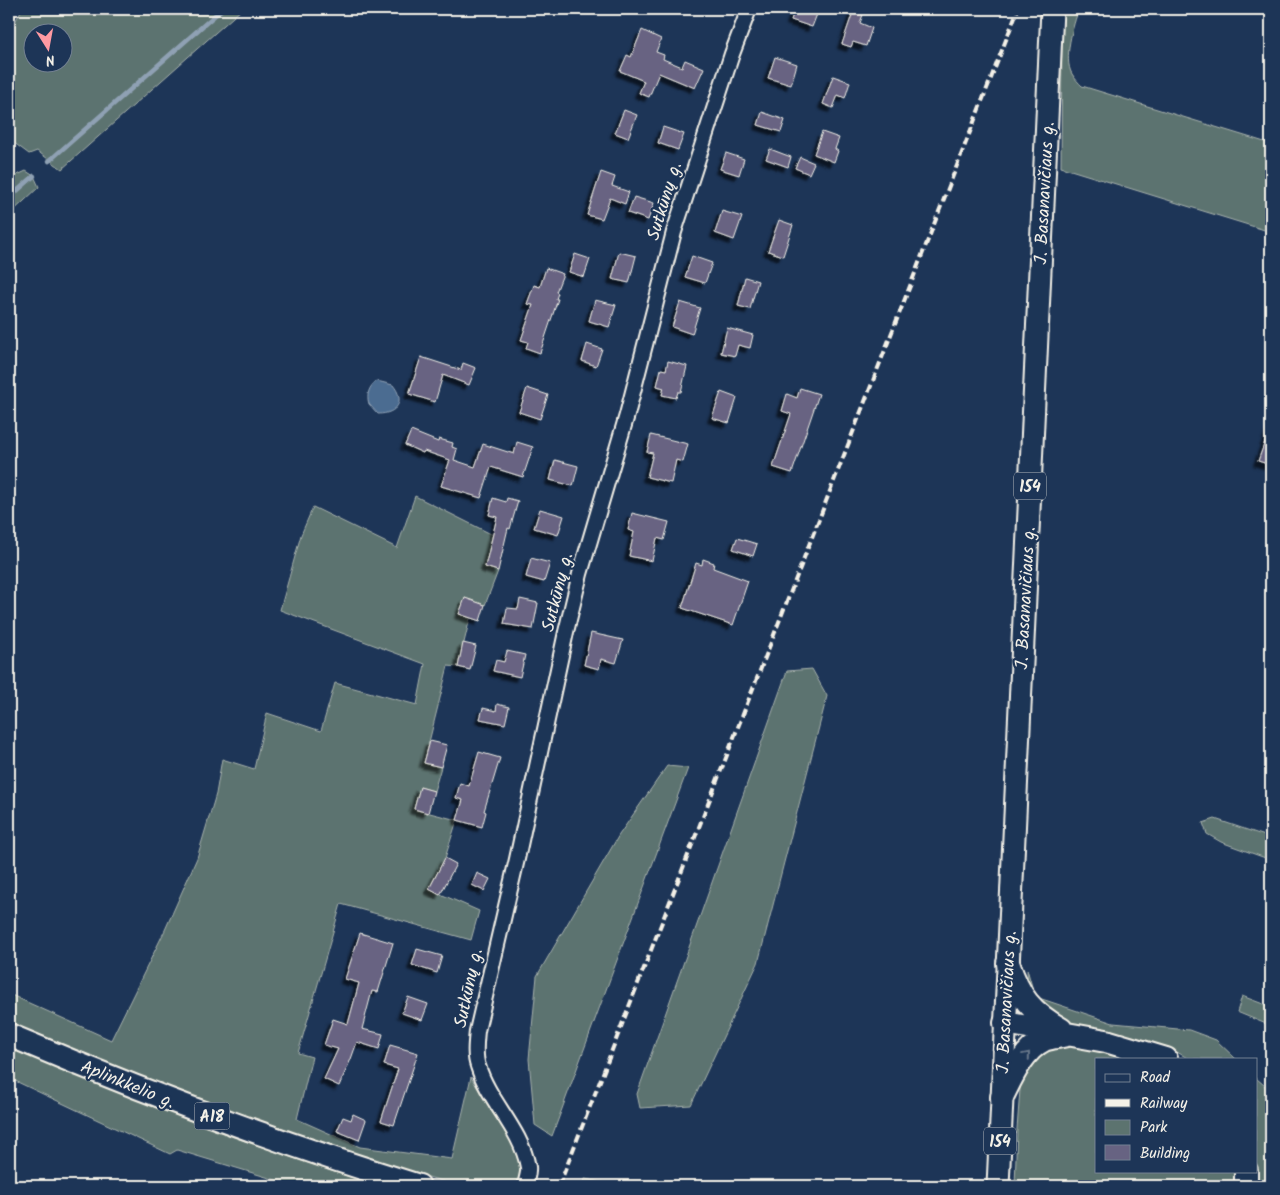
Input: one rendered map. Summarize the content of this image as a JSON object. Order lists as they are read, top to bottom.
{
  "streets": {
    "highway": ["Aplinkkelio g.", "A18"],
    "main road": ["J. Basanavičiaus g.", "154"],
    "street": ["Sutkūnų g."]
  },
  "legend": [
    "Road",
    "Railway",
    "Park",
    "Building"
  ],
  "north": "bottom"
}
